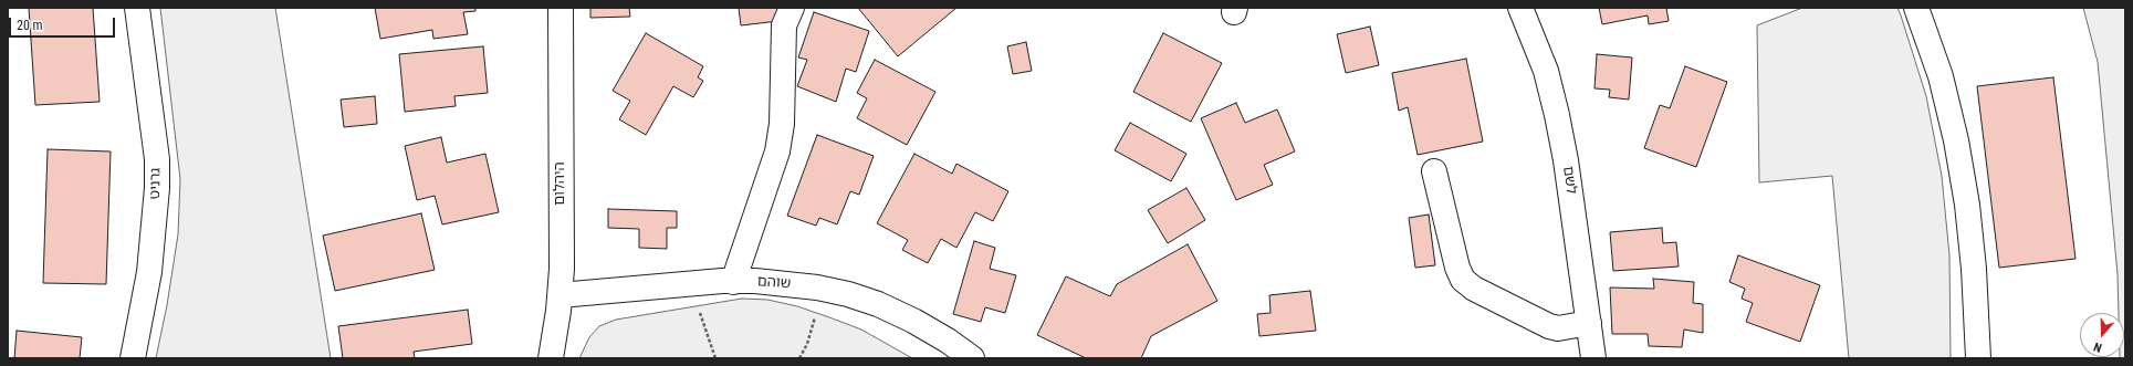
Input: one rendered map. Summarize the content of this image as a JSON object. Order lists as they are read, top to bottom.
{
  "streets": {
    "street": [
      "לשם",
      "גרניט",
      "היהלום",
      "שוהם"
    ]
  },
  "crossings": [
    ["היהלום", "שוהם"]
  ],
  "scale_bar": "20 m",
  "north": "bottom"
}
